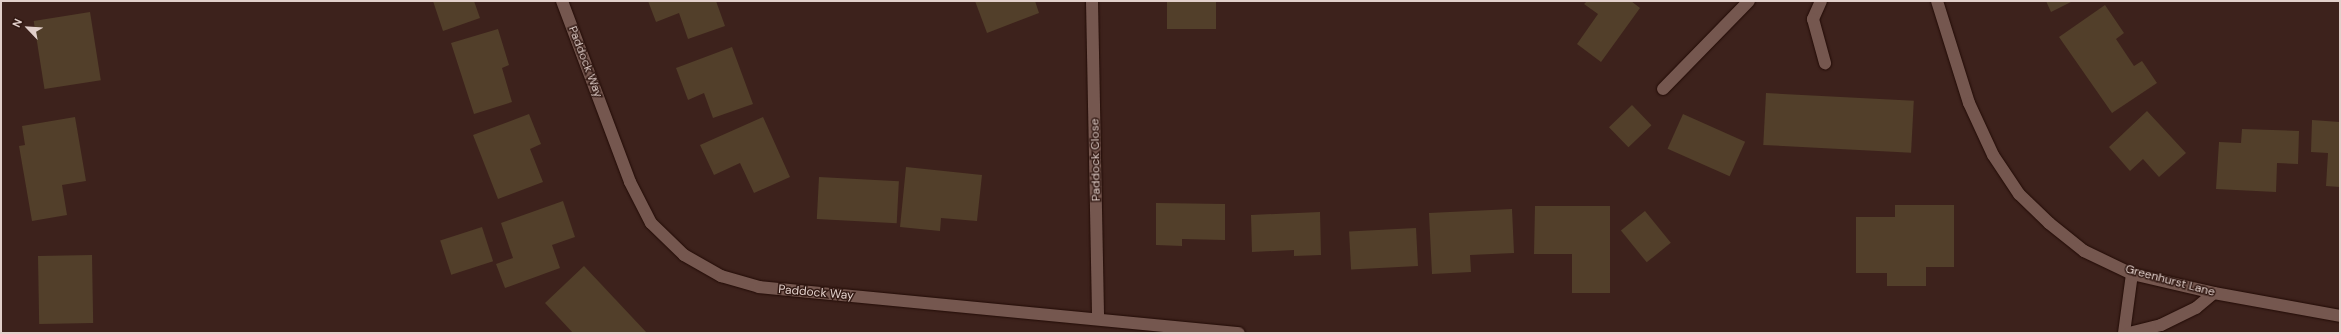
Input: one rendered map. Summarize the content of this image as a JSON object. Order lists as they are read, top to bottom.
{
  "streets": {
    "street": ["Paddock Way", "Paddock Close", "Greenhurst Lane"]
  },
  "crossings": [
    ["Paddock Way", "Paddock Close"]
  ],
  "north": "top left"
}
